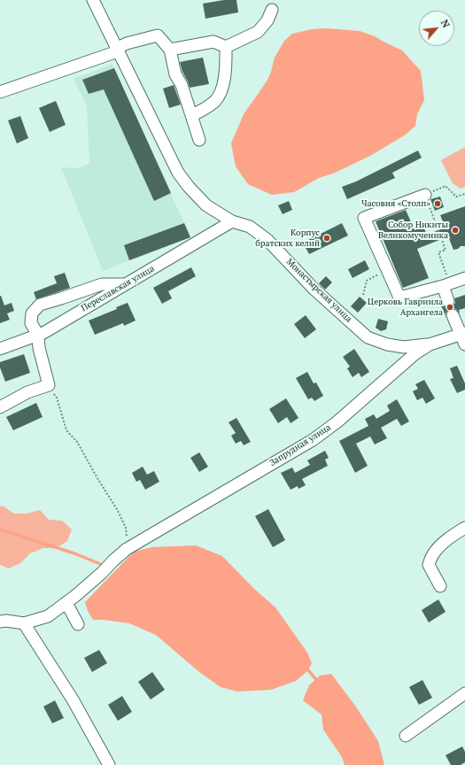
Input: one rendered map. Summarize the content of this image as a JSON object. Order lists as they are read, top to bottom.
{
  "streets": {
    "street": ["Переславская улица", "Монастырская улица", "Запрудная улица"]
  },
  "crossings": [
    ["Переславская улица", "Монастырская улица"],
    ["Монастырская улица", "Запрудная улица"]
  ],
  "places": [
    "Часовня «Столп»",
    "Собор Никиты Великомученика",
    "Корпус братских келий",
    "Церковь Гавриила Архангела"
  ],
  "north": "top right"
}
